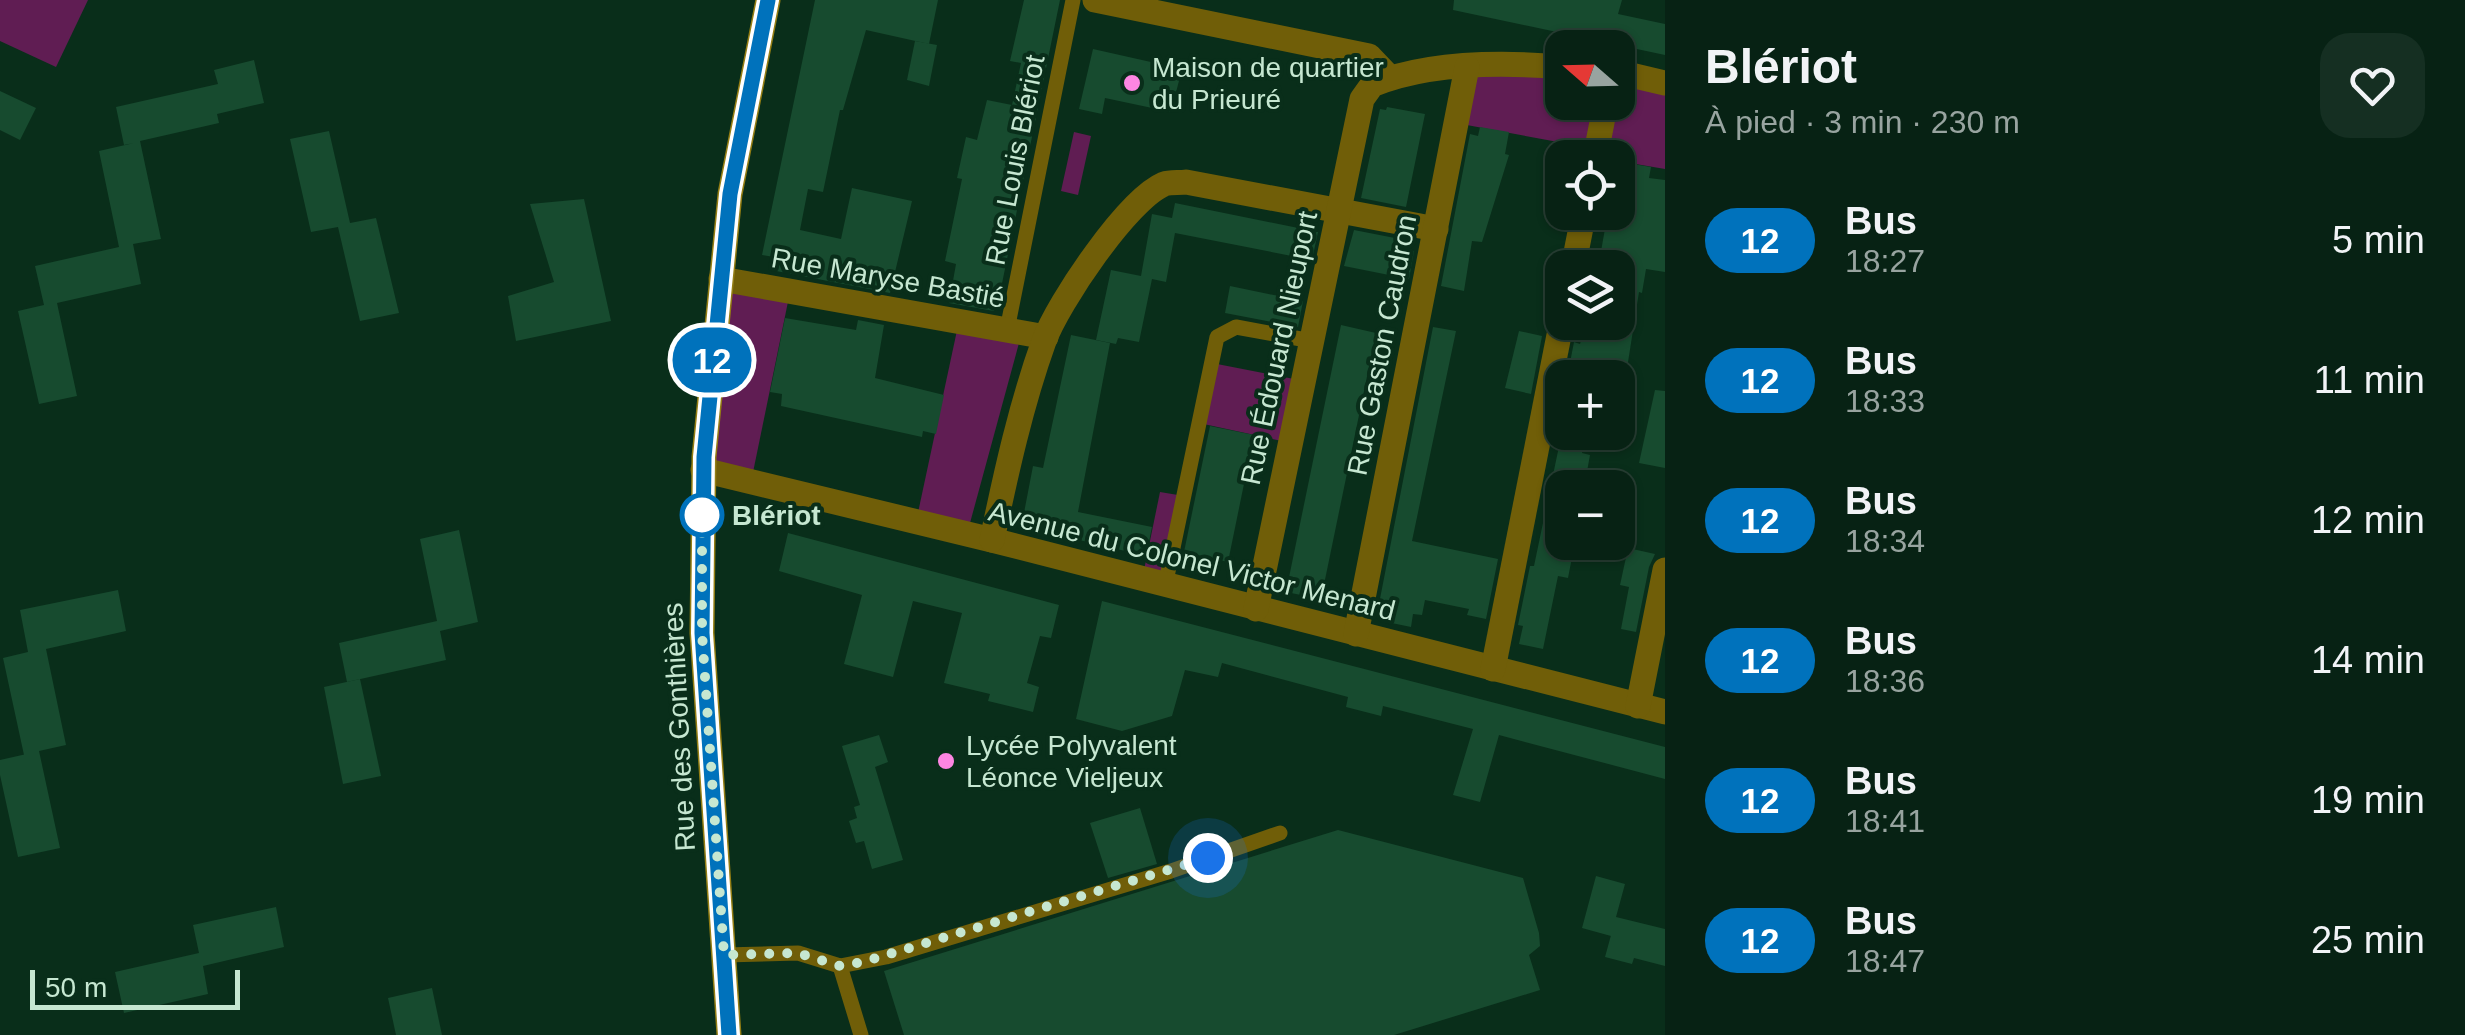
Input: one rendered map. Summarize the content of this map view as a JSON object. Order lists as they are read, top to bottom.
{
  "streets": {
    "street": [
      "Rue Maryse Bastié",
      "Rue Gaston Caudron",
      "Rue Édouard Nieuport",
      "Avenue du Colonel Victor Menard",
      "Rue des Gonthières"
    ],
    "lane": ["Rue Louis Blériot"]
  },
  "crossings": [
    ["Rue Louis Blériot", "Rue Maryse Bastié"],
    ["Rue Maryse Bastié", "Rue des Gonthières"],
    ["Rue Gaston Caudron", "Avenue du Colonel Victor Menard"],
    ["Rue Édouard Nieuport", "Avenue du Colonel Victor Menard"],
    ["Avenue du Colonel Victor Menard", "Rue des Gonthières"]
  ],
  "places": ["Maison de quartier du Prieuré", "Blériot", "Lycée Polyvalent Léonce Vieljeux"],
  "lines": ["bus line 12"],
  "scale_bar": "50 m",
  "north": "left",
  "page": {
    "on_map": "12",
    "heading": ["Blériot", "À pied · 3 min · 230 m"],
    "map_buttons": ["+", "−"],
    "list": [
      {
        "mark": "12",
        "name": "Bus",
        "note": "18:27",
        "value": "5 min"
      },
      {
        "mark": "12",
        "name": "Bus",
        "note": "18:33",
        "value": "11 min"
      },
      {
        "mark": "12",
        "name": "Bus",
        "note": "18:34",
        "value": "12 min"
      },
      {
        "mark": "12",
        "name": "Bus",
        "note": "18:36",
        "value": "14 min"
      },
      {
        "mark": "12",
        "name": "Bus",
        "note": "18:41",
        "value": "19 min"
      },
      {
        "mark": "12",
        "name": "Bus",
        "note": "18:47",
        "value": "25 min"
      }
    ],
    "scale": "50 m"
  }
}
